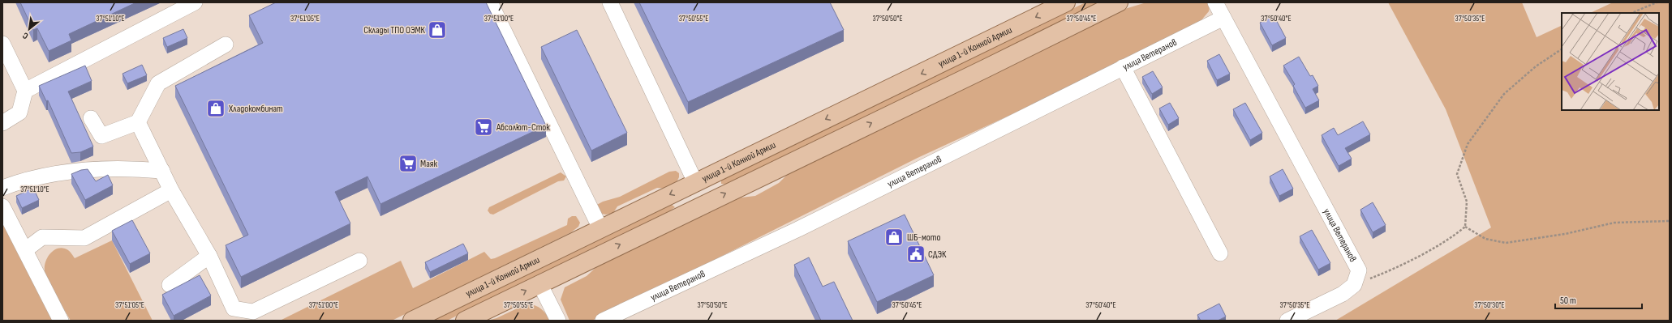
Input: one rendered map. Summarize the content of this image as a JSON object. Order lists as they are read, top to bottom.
{
  "streets": {
    "main road": ["улица 1-й Конной Армии"],
    "street": ["улица Ветеранов"]
  },
  "places": {
    "shop": ["Склады ТПО ОЭМК", "Хладокомбинат", "ШБ-мото"],
    "supermarket": ["Абсолют-Сток", "Маяк"],
    "public building": ["СДЭК"]
  },
  "scale_bar": "50 m",
  "north": "bottom left",
  "coordinates": [
    "37°51'10\"E",
    "37°51'05\"E",
    "37°50'55\"E",
    "37°50'35\"E",
    "37°51'00\"E",
    "37°50'50\"E",
    "37°50'45\"E",
    "37°50'40\"E",
    "37°50'30\"E"
  ]
}
